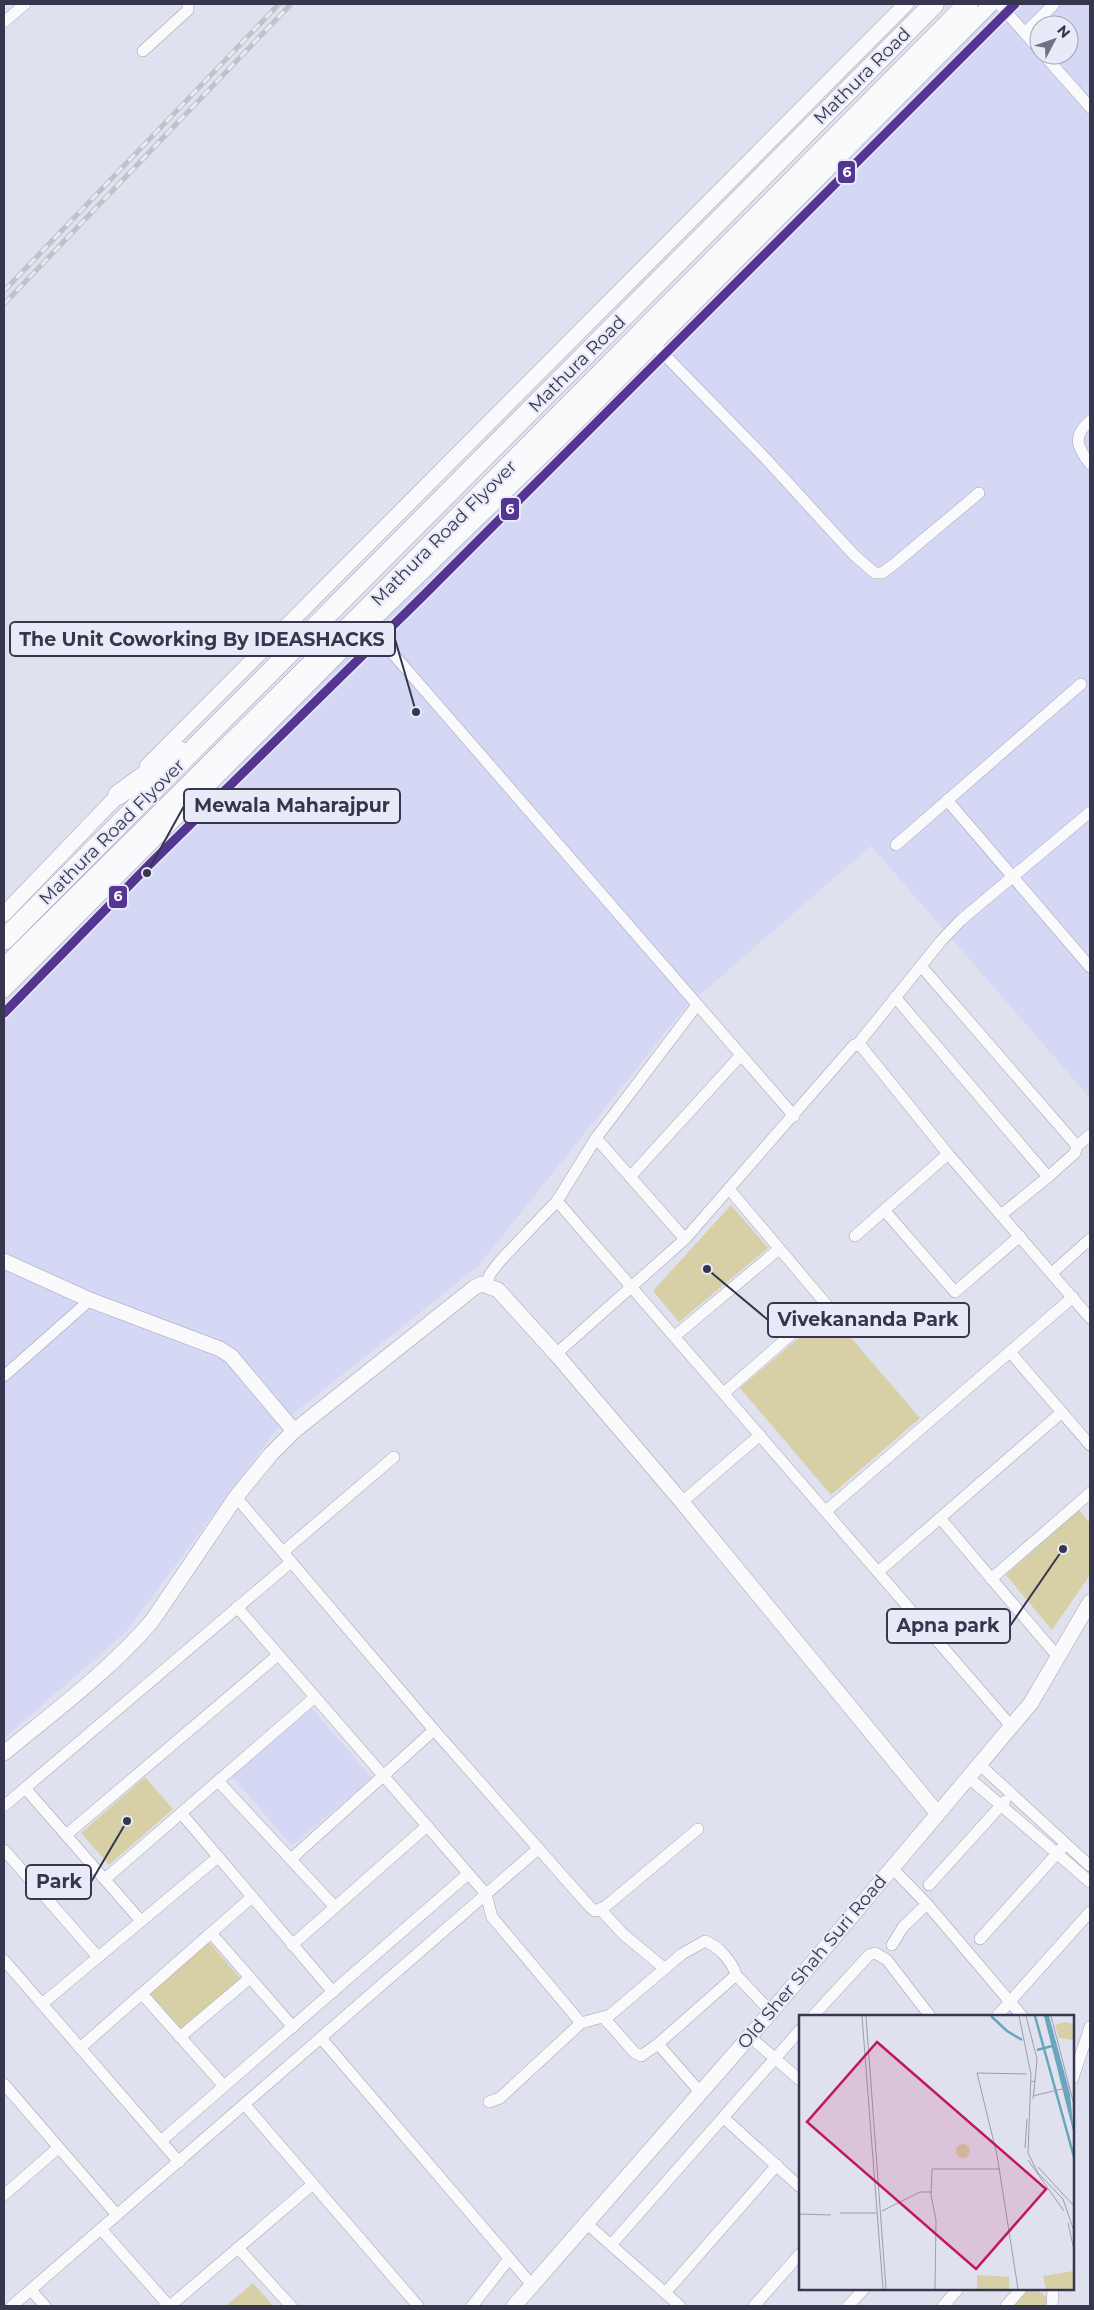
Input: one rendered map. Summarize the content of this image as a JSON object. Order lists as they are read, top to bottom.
{
  "streets": {
    "highway": ["Mathura Road", "Mathura Road Flyover"],
    "main road": ["Old Sher Shah Suri Road"]
  },
  "crossings": [
    ["Mathura Road", "Mathura Road Flyover"]
  ],
  "places": [
    "The Unit Coworking By IDEASHACKS",
    "Mewala Maharajpur",
    "Vivekananda Park",
    "Apna park",
    "Park"
  ],
  "lines": ["transit line 6"],
  "north": "top right"
}
